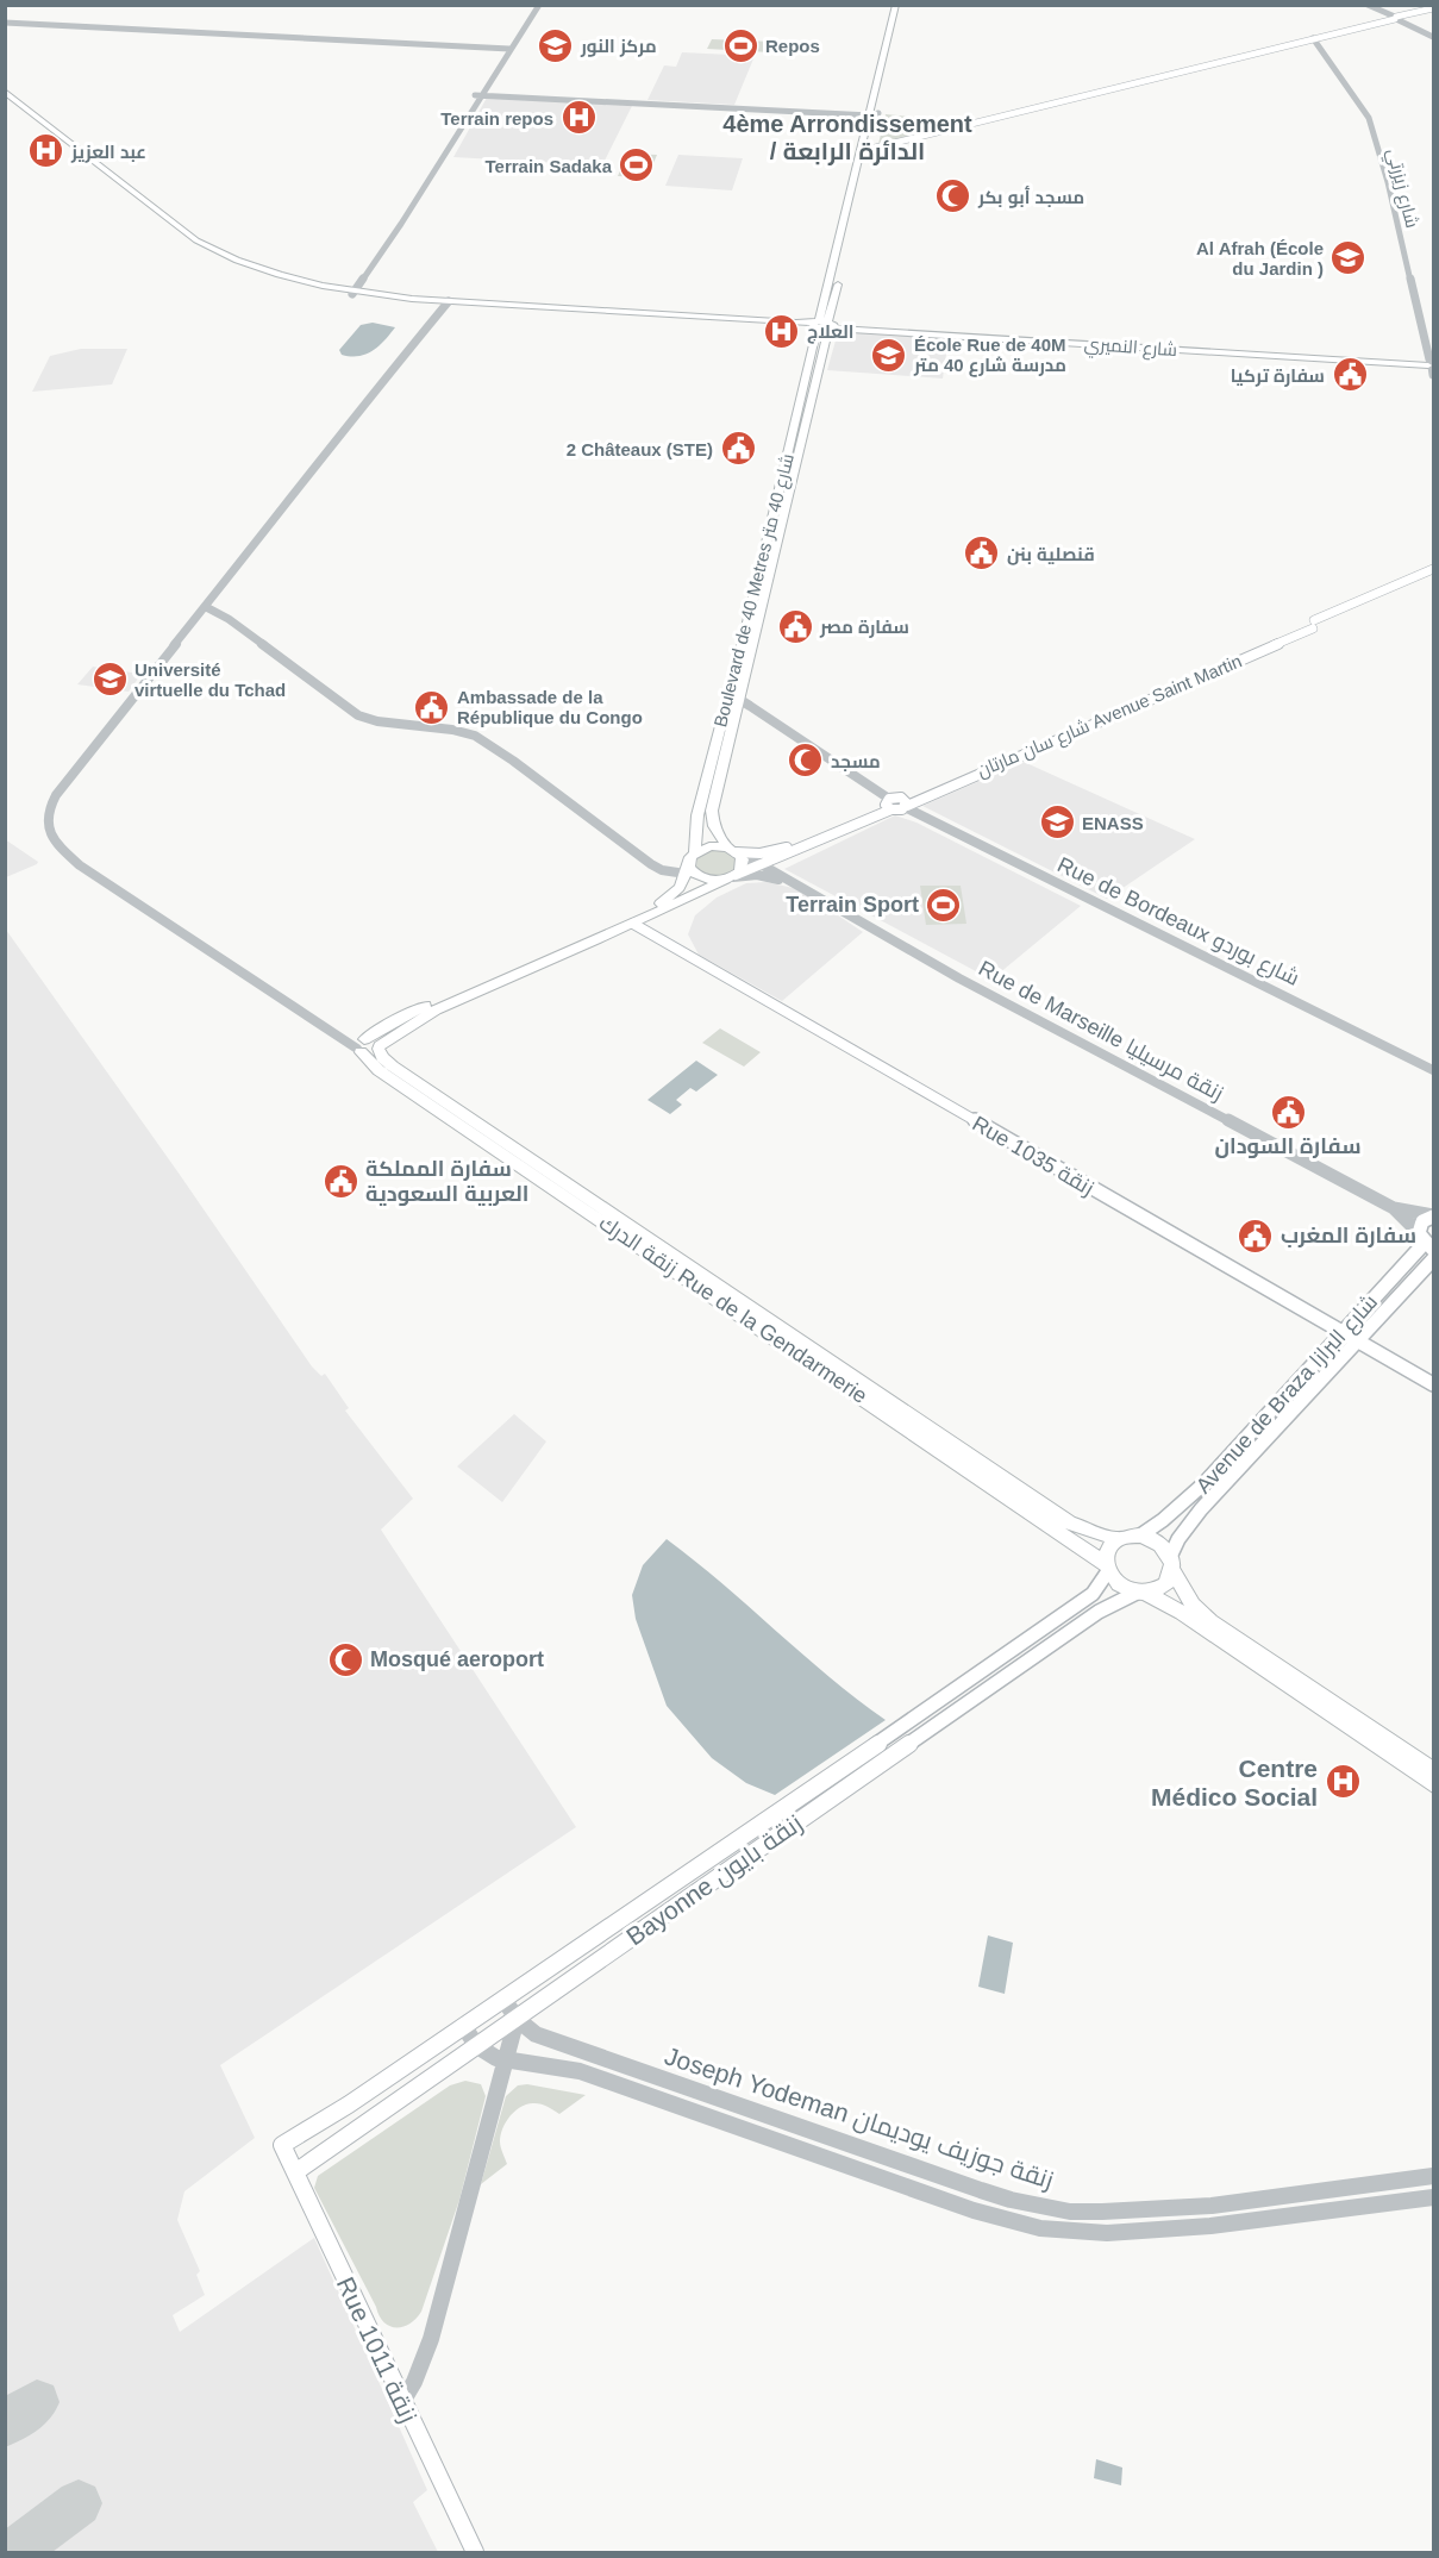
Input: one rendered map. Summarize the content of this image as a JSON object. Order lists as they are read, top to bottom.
{
  "streets": {
    "main road": [
      "شارع النميري",
      "Boulevard de 40 Metres شارع 40 متر",
      "شارع سان مارتان Avenue Saint Martin",
      "Rue 1035 زنقة",
      "زنقة الدرك Rue de la Gendarmerie",
      "Avenue de Braza شارع البرازا",
      "Bayonne زنقة بايون",
      "Rue 1011 زنقة"
    ],
    "street": [
      "شارع زيزرتي",
      "Rue de Bordeaux شارع بوردو",
      "Rue de Marseille زنقة مرسيليا",
      "Joseph Yodeman زنقة جوزيف يوديمان"
    ]
  },
  "crossings": [
    ["شارع زيزرتي", "شارع النميري"],
    ["شارع النميري", "Boulevard de 40 Metres شارع 40 متر"],
    ["Boulevard de 40 Metres شارع 40 متر", "شارع سان مارتان Avenue Saint Martin"],
    ["Boulevard de 40 Metres شارع 40 متر", "Rue de Bordeaux شارع بوردو"],
    ["Boulevard de 40 Metres شارع 40 متر", "Rue de Marseille زنقة مرسيليا"],
    ["شارع سان مارتان Avenue Saint Martin", "Rue de Bordeaux شارع بوردو"],
    ["شارع سان مارتان Avenue Saint Martin", "Rue de Marseille زنقة مرسيليا"],
    ["Rue de Marseille زنقة مرسيليا", "Avenue de Braza شارع البرازا"],
    ["Rue 1035 زنقة", "Avenue de Braza شارع البرازا"],
    ["زنقة الدرك Rue de la Gendarmerie", "Avenue de Braza شارع البرازا"],
    ["زنقة الدرك Rue de la Gendarmerie", "Bayonne زنقة بايون"],
    ["Avenue de Braza شارع البرازا", "Bayonne زنقة بايون"],
    ["Bayonne زنقة بايون", "Joseph Yodeman زنقة جوزيف يوديمان"],
    ["Bayonne زنقة بايون", "Rue 1011 زنقة"]
  ],
  "districts": ["4ème Arrondissement / الدائرة الرابعة"],
  "places": {
    "school or university": [
      "مركز النور",
      "Al Afrah (École du Jardin )",
      "École Rue de 40M مدرسة شارع 40 متر",
      "Université virtuelle du Tchad",
      "ENASS"
    ],
    "sports": ["Repos", "Terrain Sadaka", "Terrain Sport"],
    "hospital": [
      "Terrain repos",
      "عبد العزيز",
      "العلاج",
      "Centre Médico Social"
    ],
    "mosque": ["مسجد أبو بكر", "مسجد", "Mosqué aeroport"],
    "public building": [
      "سفارة تركيا",
      "2 Châteaux (STE)",
      "قنصلية بنن",
      "سفارة مصر",
      "Ambassade de la République du Congo",
      "سفارة السودان",
      "سفارة المملكة العربية السعودية",
      "سفارة المغرب"
    ]
  }
}
